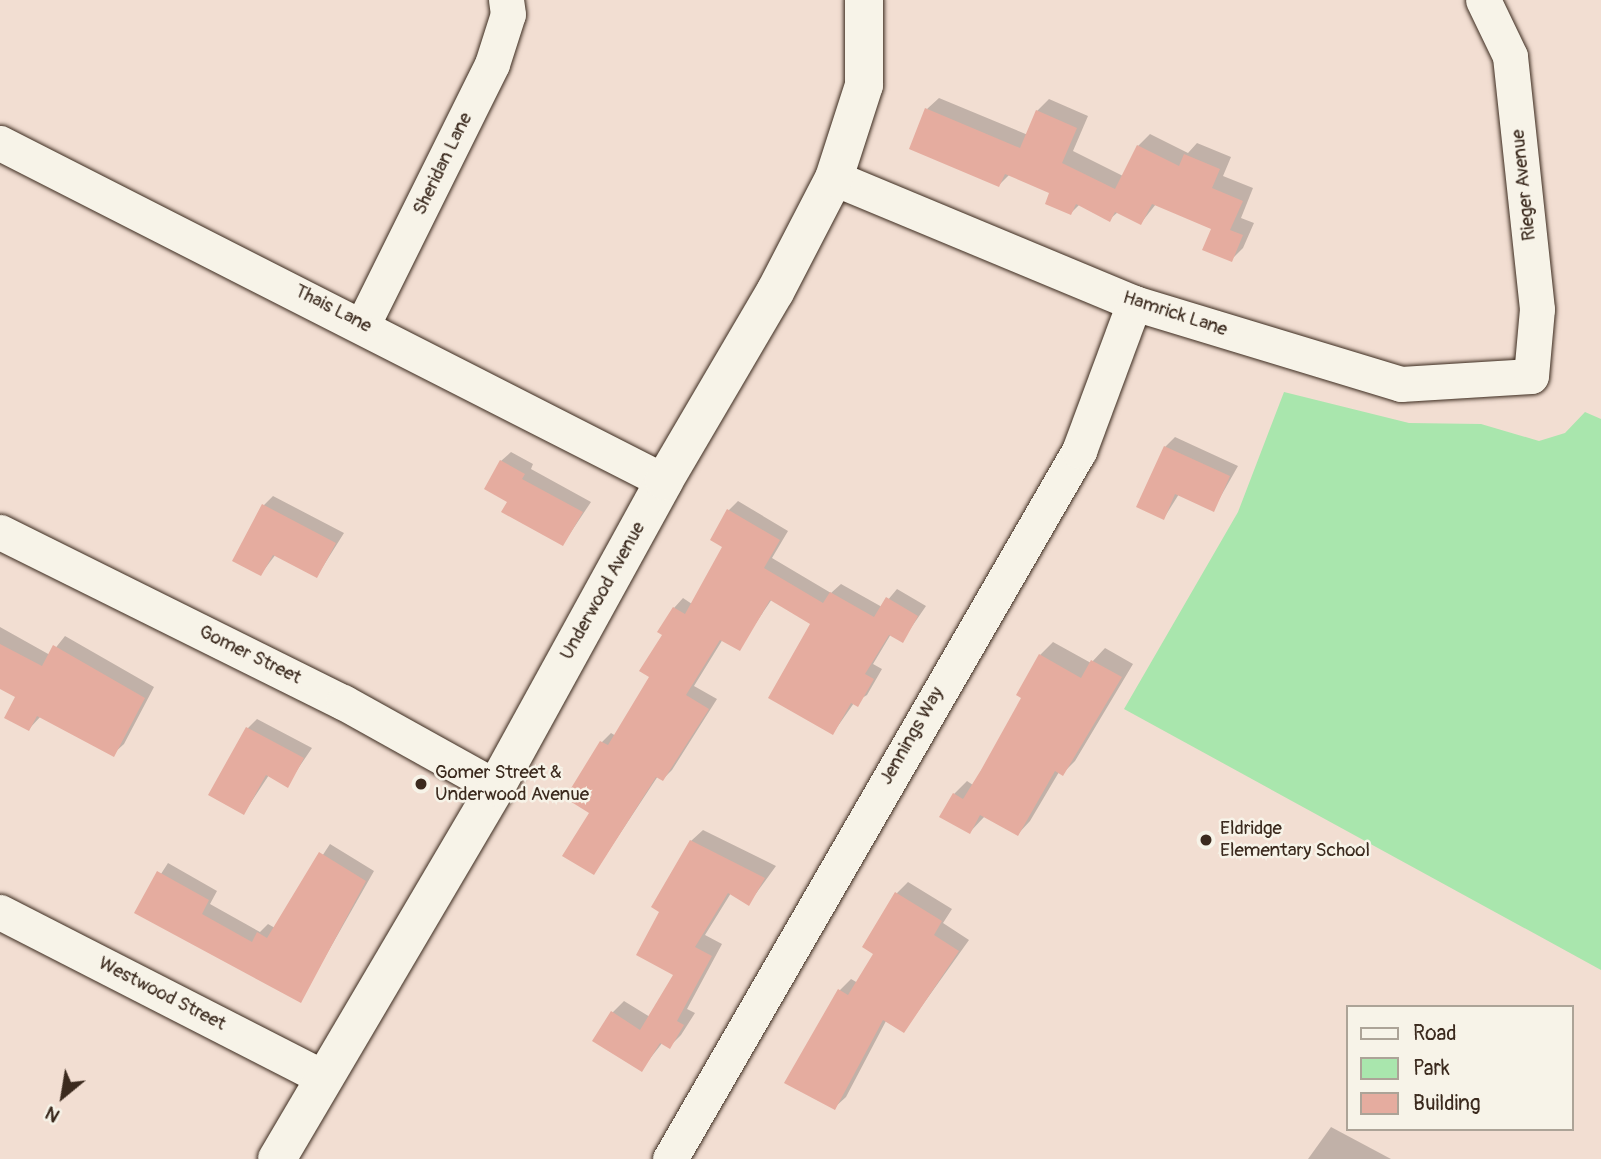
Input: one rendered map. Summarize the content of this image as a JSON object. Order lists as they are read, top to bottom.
{
  "streets": {
    "street": [
      "Sheridan Lane",
      "Rieger Avenue",
      "Thais Lane",
      "Hamrick Lane",
      "Underwood Avenue",
      "Gomer Street",
      "Jennings Way",
      "Westwood Street"
    ]
  },
  "crossings": [
    ["Sheridan Lane", "Thais Lane"],
    ["Rieger Avenue", "Hamrick Lane"],
    ["Thais Lane", "Underwood Avenue"],
    ["Hamrick Lane", "Underwood Avenue"],
    ["Hamrick Lane", "Jennings Way"],
    ["Underwood Avenue", "Gomer Street"],
    ["Underwood Avenue", "Westwood Street"]
  ],
  "places": ["Gomer Street & Underwood Avenue", "Eldridge Elementary School"],
  "legend": ["Road", "Park", "Building"],
  "north": "bottom left"
}
